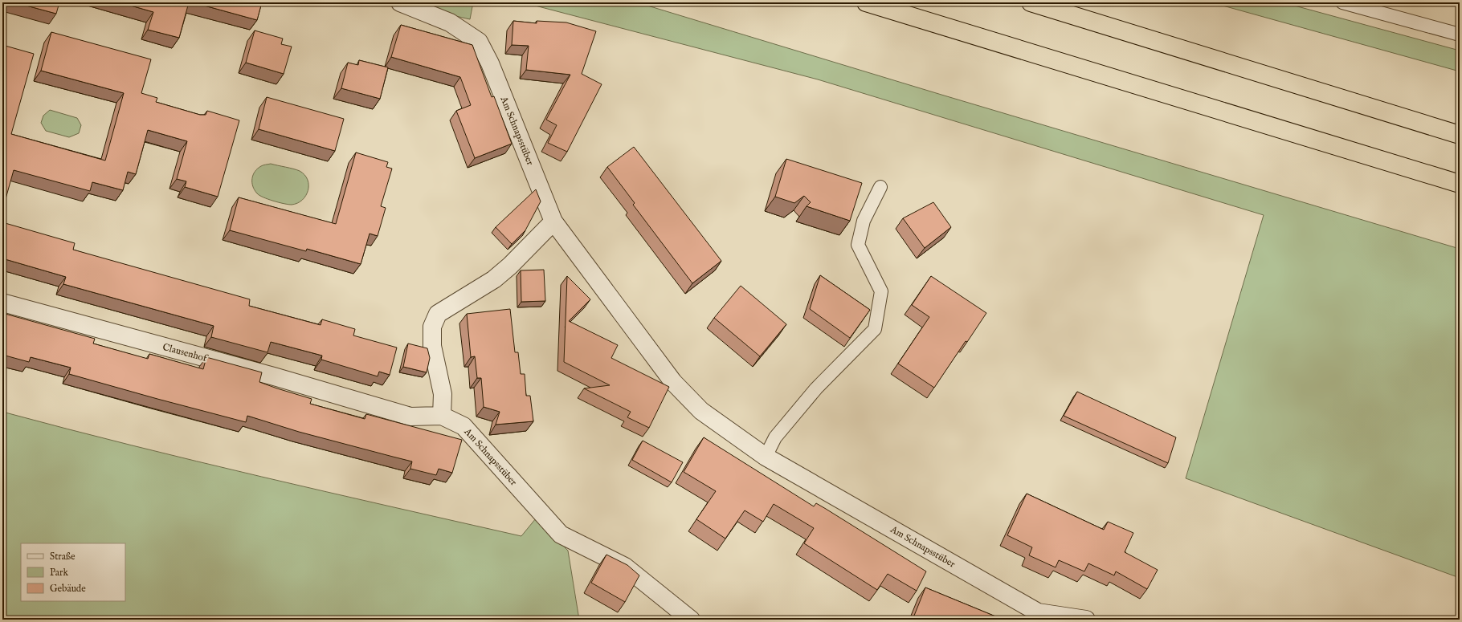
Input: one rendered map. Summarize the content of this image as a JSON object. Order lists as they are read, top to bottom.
{
  "streets": {
    "street": ["Am Schnapsstüber", "Clausenhof"]
  },
  "crossings": [
    ["Am Schnapsstüber", "Clausenhof"]
  ],
  "legend": ["Straße", "Park", "Gebäude"]
}
